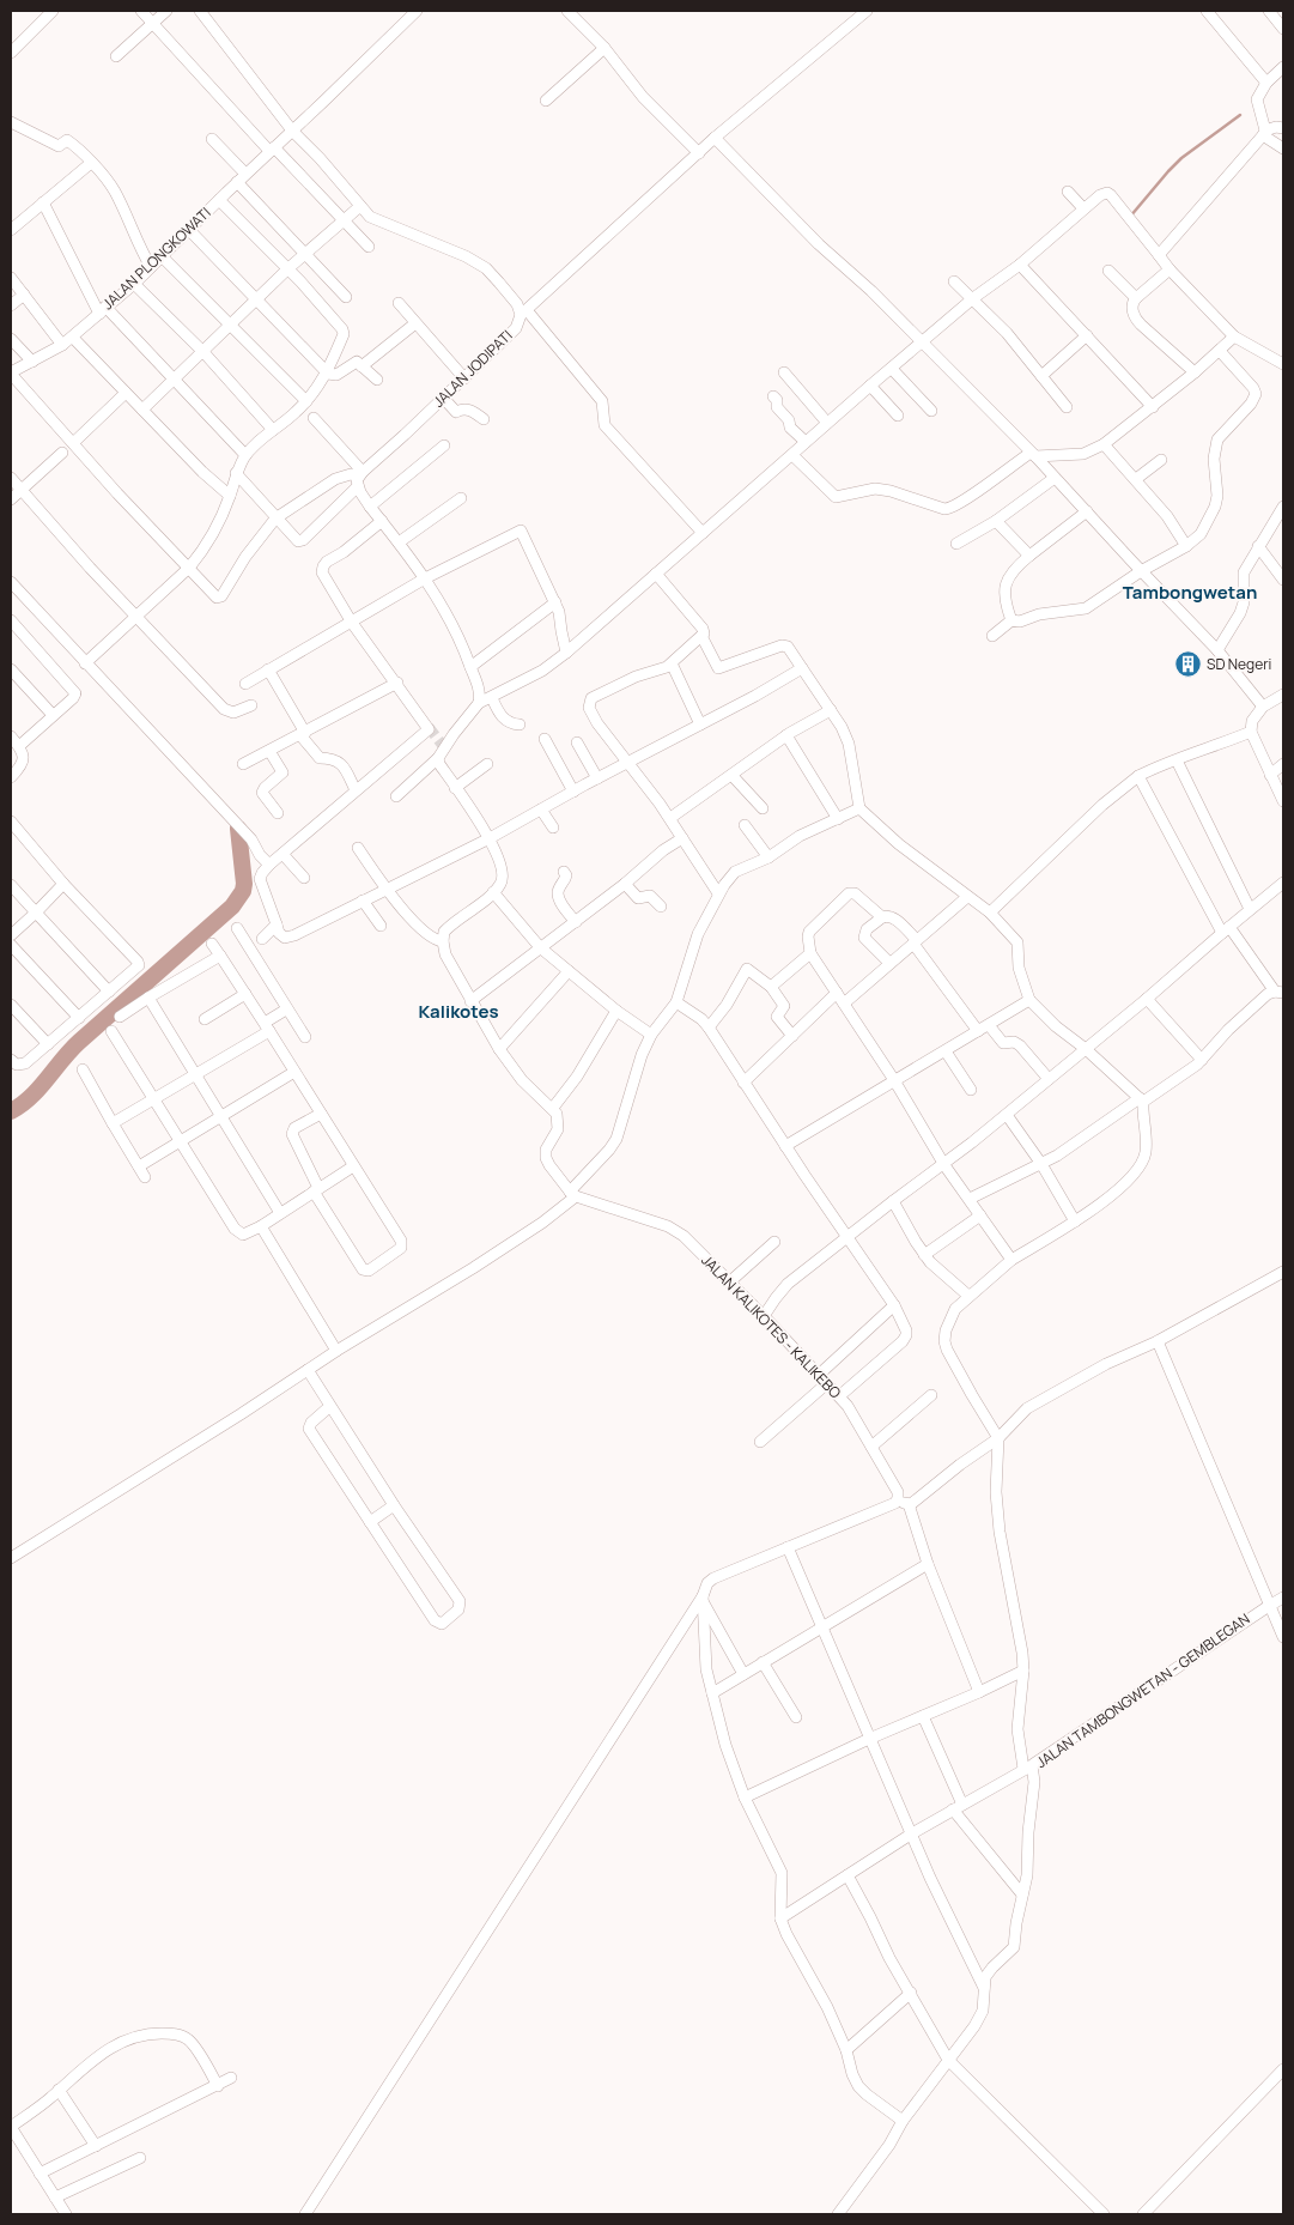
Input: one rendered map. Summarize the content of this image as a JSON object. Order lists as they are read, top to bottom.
{
  "streets": {
    "street": [
      "JALAN PLONGKOWATI",
      "JALAN JODIPATI",
      "JALAN KALIKOTES - KALIKEBO",
      "JALAN TAMBONGWETAN - GEMBLEGAN"
    ]
  },
  "crossings": [
    ["JALAN PLONGKOWATI", "JALAN JODIPATI"]
  ],
  "districts": ["Tambongwetan", "Kalikotes"],
  "places": {
    "building": ["SD Negeri"]
  }
}
